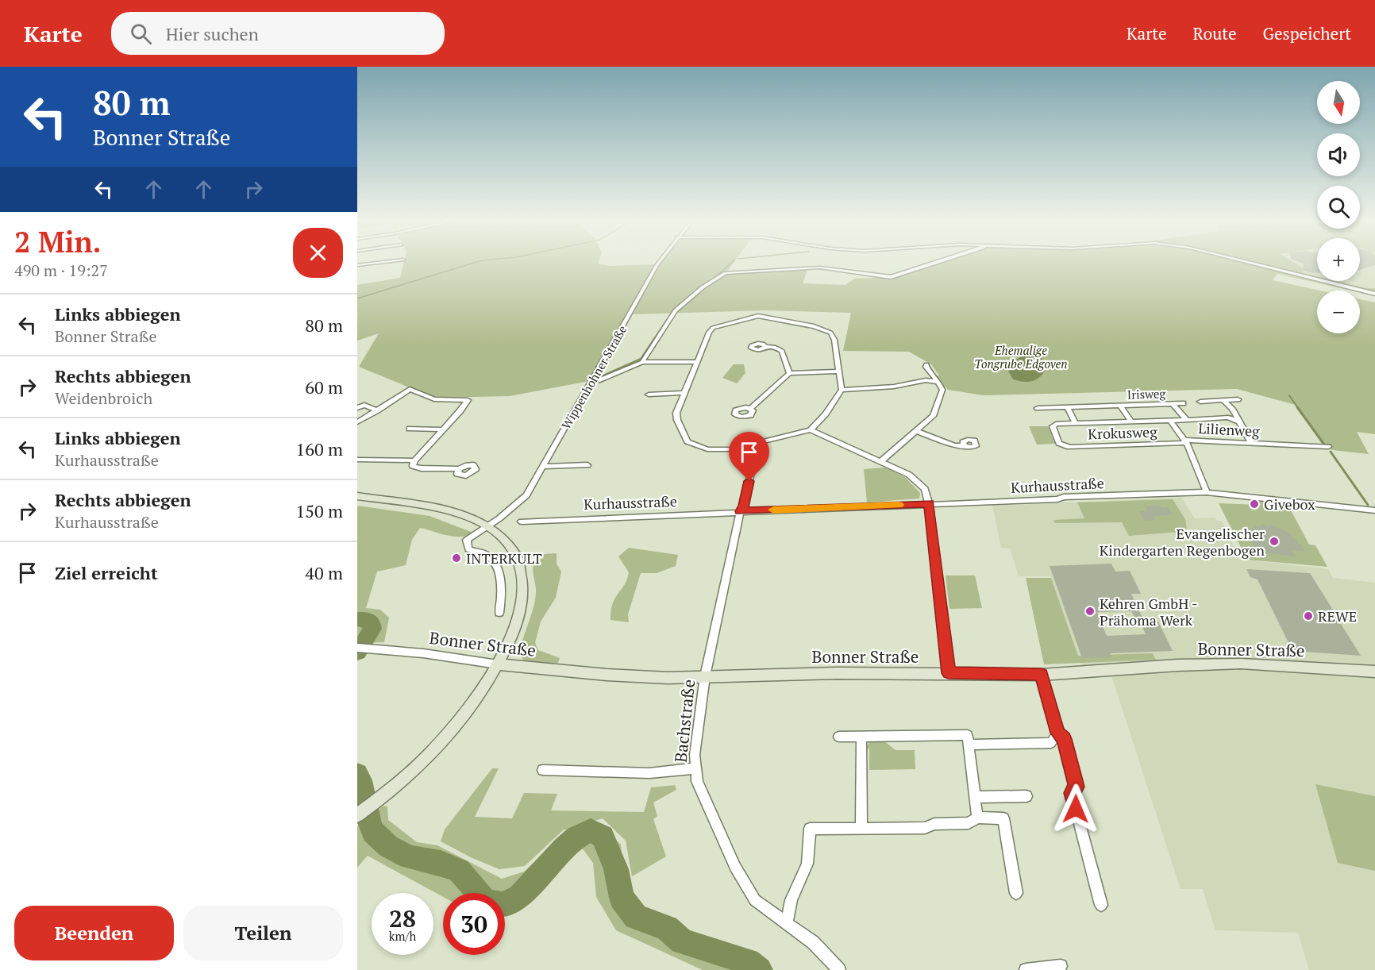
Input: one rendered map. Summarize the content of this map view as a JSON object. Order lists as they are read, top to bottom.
{
  "streets": {
    "main road": ["Bonner Straße"],
    "street": [
      "Wippenhohner Straße",
      "Irisweg",
      "Lilienweg",
      "Krokusweg",
      "Kurhausstraße",
      "Bachstraße"
    ]
  },
  "crossings": [
    ["Irisweg", "Lilienweg"],
    ["Irisweg", "Krokusweg"],
    ["Lilienweg", "Krokusweg"],
    ["Lilienweg", "Kurhausstraße"],
    ["Kurhausstraße", "Bachstraße"],
    ["Bonner Straße", "Bachstraße"]
  ],
  "parks": ["Ehemalige Tongrube Edgoven"],
  "places": [
    "Givebox",
    "Evangelischer Kindergarten Regenbogen",
    "INTERKULT",
    "Kehren GmbH - Prähoma Werk",
    "REWE"
  ],
  "north": "bottom",
  "page": {
    "header": "Karte",
    "search": "Hier suchen",
    "nav": ["Karte", "Route", "Gespeichert"],
    "turn": ["80 m", "Bonner Straße"],
    "map_buttons": ["+", "−"],
    "heading": ["2 Min.", "490 m · 19:27"],
    "list": [
      {
        "name": "Links abbiegen",
        "note": "Bonner Straße",
        "value": "80 m"
      },
      {
        "name": "Rechts abbiegen",
        "note": "Weidenbroich",
        "value": "60 m"
      },
      {
        "name": "Links abbiegen",
        "note": "Kurhausstraße",
        "value": "160 m"
      },
      {
        "name": "Rechts abbiegen",
        "note": "Kurhausstraße",
        "value": "150 m"
      },
      {
        "name": "Ziel erreicht",
        "value": "40 m"
      }
    ],
    "speed": "28 km/h",
    "limit": "30",
    "buttons": ["Beenden", "Teilen"]
  }
}
